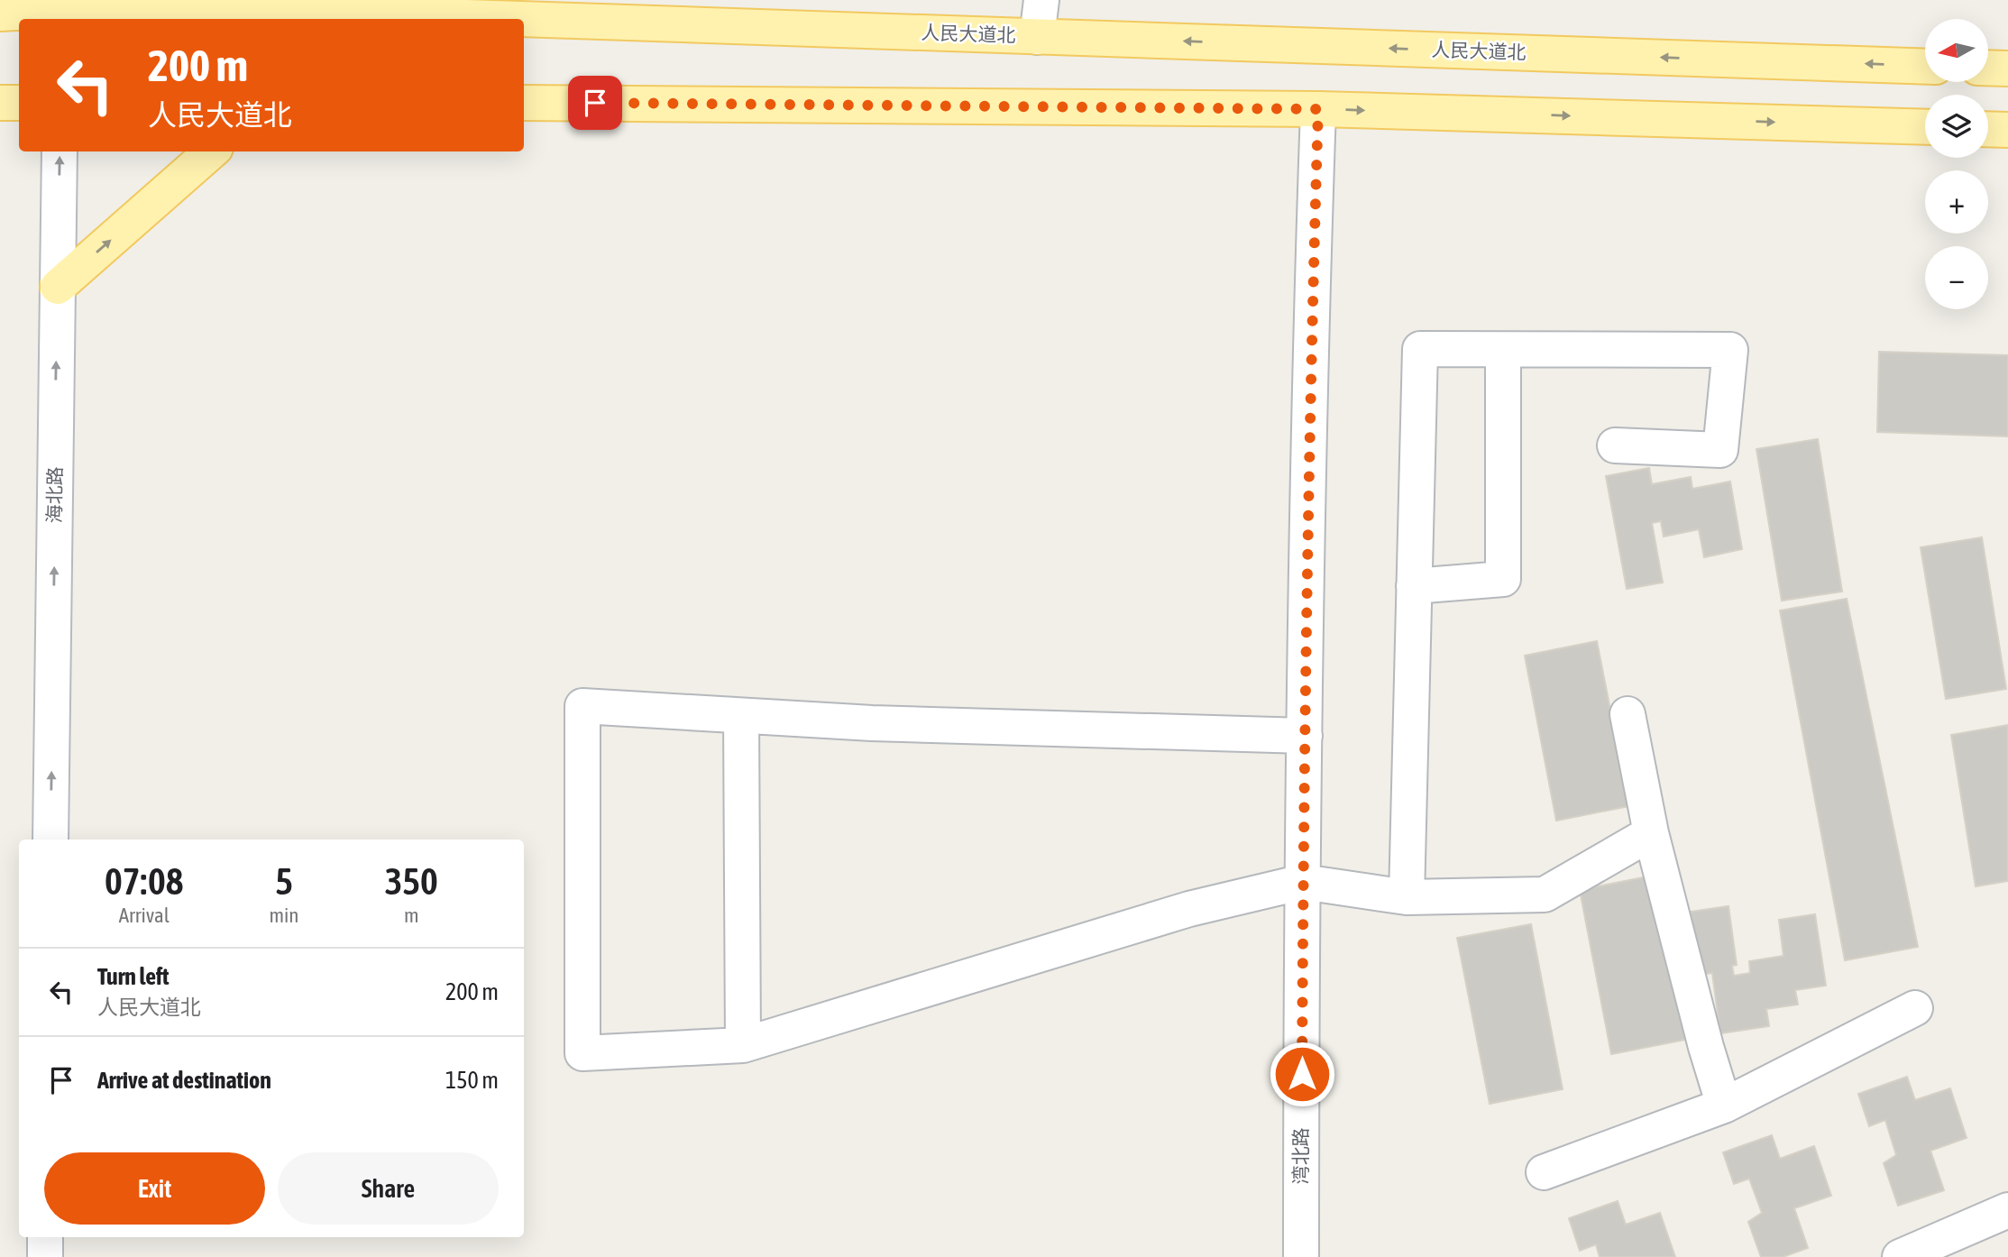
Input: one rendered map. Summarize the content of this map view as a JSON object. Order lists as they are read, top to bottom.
{
  "streets": {
    "main road": ["人民大道北"],
    "street": ["海北路", "湾北路"]
  },
  "one_way": ["海北路"],
  "north": "left",
  "page": {
    "map_buttons": ["+", "−"],
    "turn": ["200 m", "人民大道北"],
    "eta": [
      "07:08",
      "Arrival",
      "5",
      "min",
      "350",
      "m"
    ],
    "list": [
      {
        "name": "Turn left",
        "note": "人民大道北",
        "value": "200 m"
      },
      {
        "name": "Arrive at destination",
        "value": "150 m"
      }
    ],
    "buttons": ["Exit", "Share"]
  }
}
